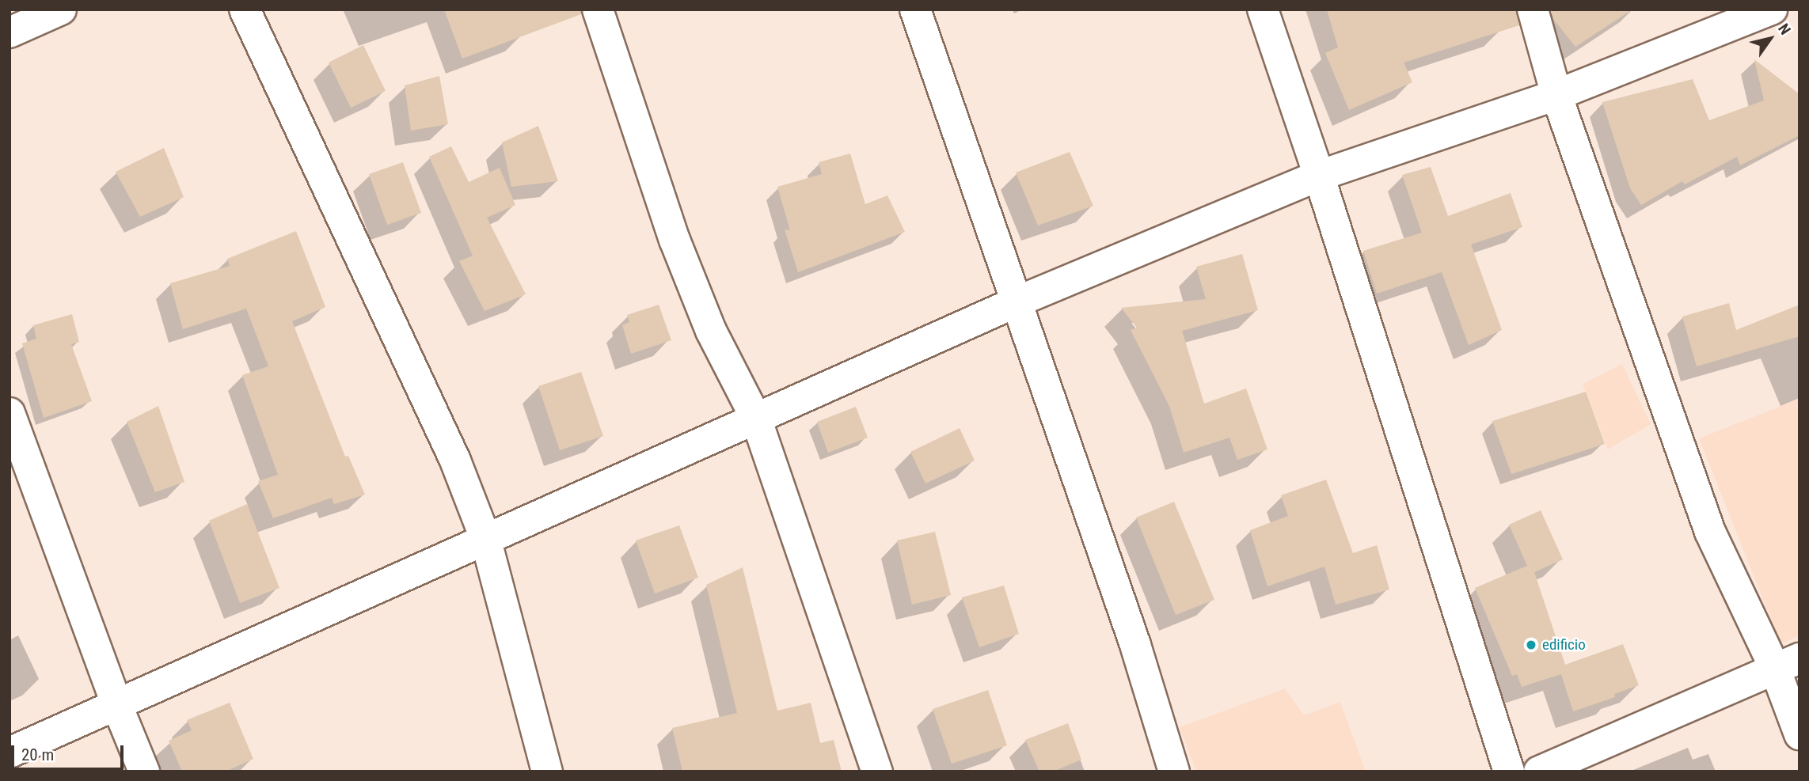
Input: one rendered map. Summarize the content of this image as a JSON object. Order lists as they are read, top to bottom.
{
  "places": ["edificio"],
  "scale_bar": "20 m",
  "north": "top right"
}
